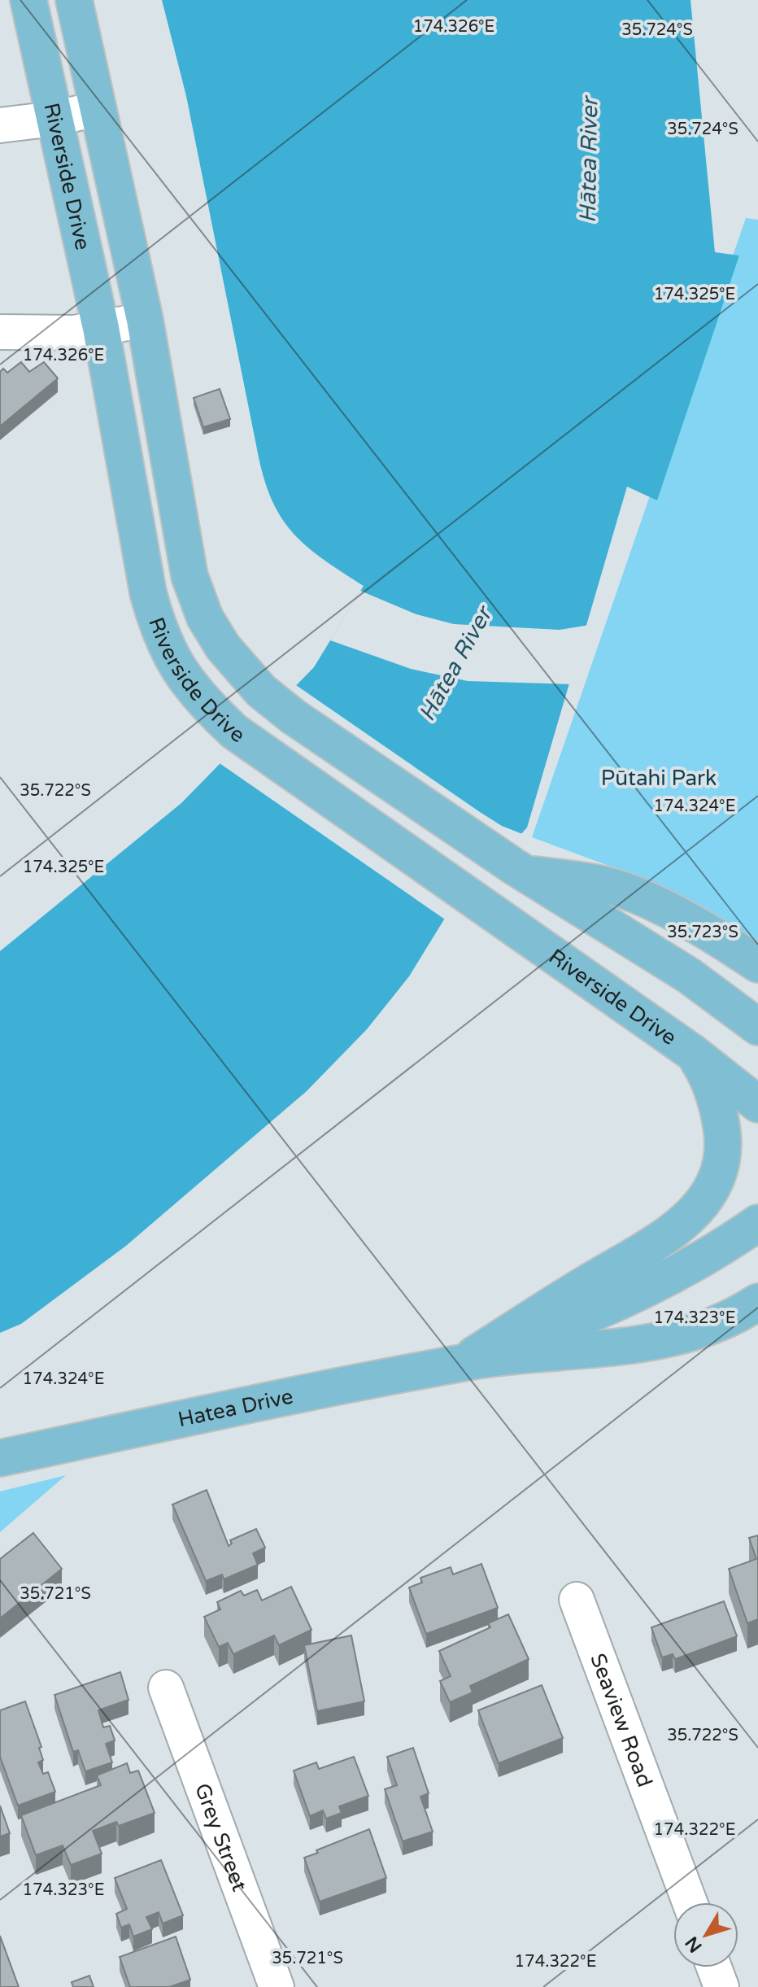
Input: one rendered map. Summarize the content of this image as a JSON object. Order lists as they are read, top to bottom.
{
  "streets": {
    "main road": ["Riverside Drive", "Hatea Drive"],
    "street": ["Seaview Road", "Grey Street"]
  },
  "water": ["Hātea River"],
  "parks": ["Pūtahi Park"],
  "north": "bottom left",
  "coordinates": [
    "174.326°E",
    "35.724°S",
    "174.325°E",
    "35.722°S",
    "174.324°E",
    "35.723°S",
    "174.323°E",
    "35.721°S",
    "174.322°E"
  ]
}
